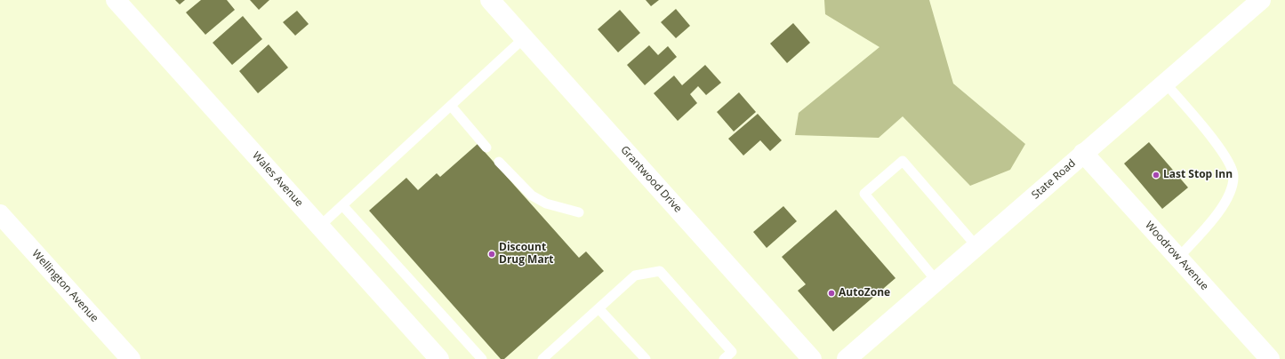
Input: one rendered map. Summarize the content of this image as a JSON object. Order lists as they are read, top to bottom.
{
  "streets": {
    "street": [
      "Wales Avenue",
      "Grantwood Drive",
      "State Road",
      "Woodrow Avenue",
      "Wellington Avenue"
    ]
  },
  "crossings": [
    ["State Road", "Woodrow Avenue"]
  ],
  "places": ["Last Stop Inn", "Discount Drug Mart", "AutoZone"]
}
